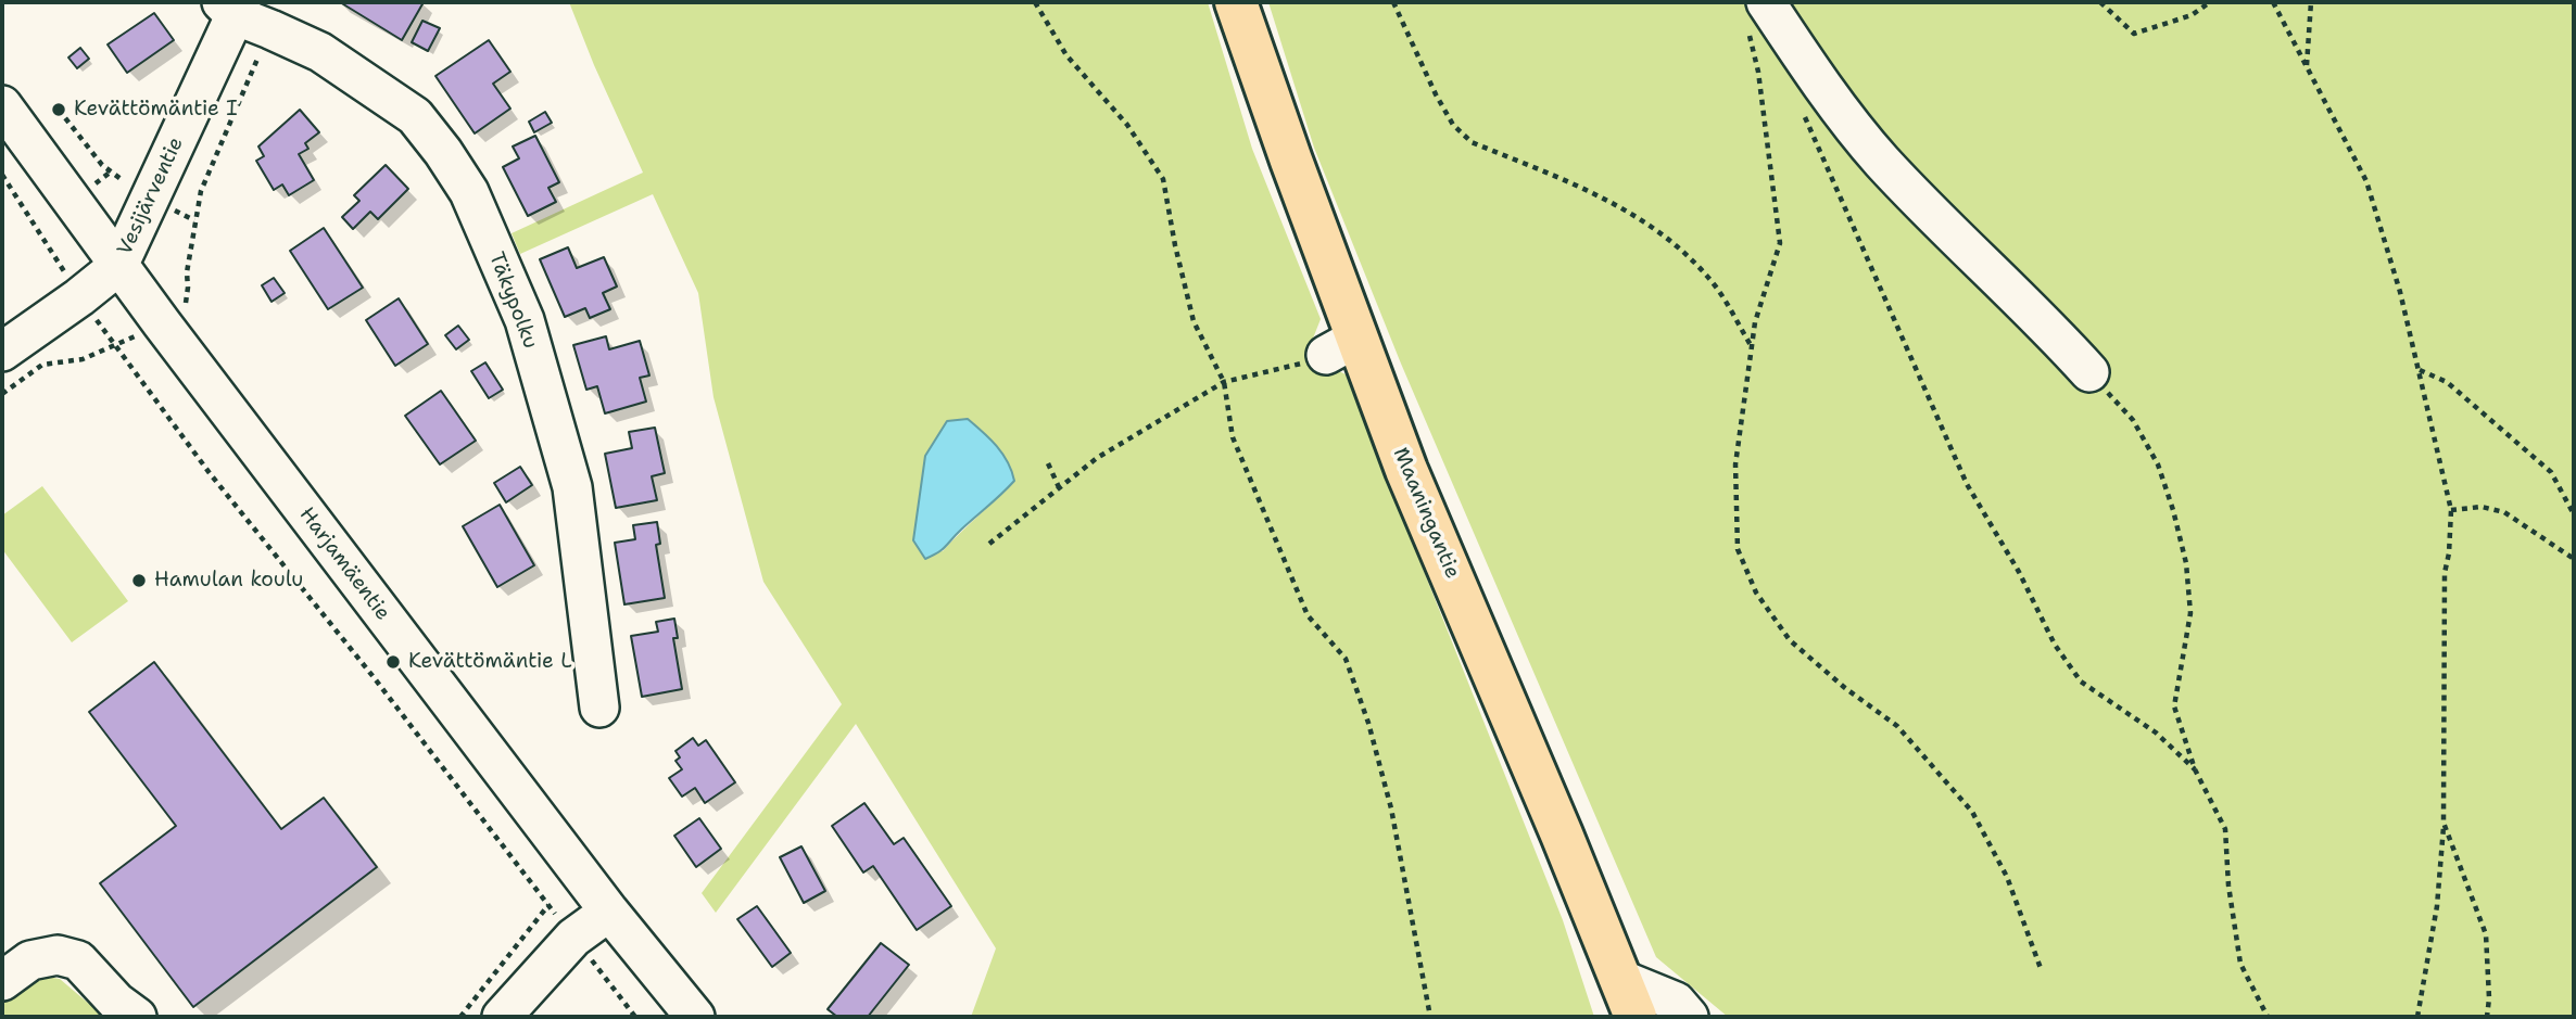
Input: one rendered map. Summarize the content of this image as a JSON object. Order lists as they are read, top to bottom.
{
  "streets": {
    "main road": ["Maaningantie"],
    "street": ["Vesijärventie", "Täkypolku", "Harjamäentie"]
  },
  "crossings": [
    ["Vesijärventie", "Täkypolku"],
    ["Vesijärventie", "Harjamäentie"]
  ],
  "places": ["Kevättömäntie I", "Hamulan koulu", "Kevättömäntie L"]
}
